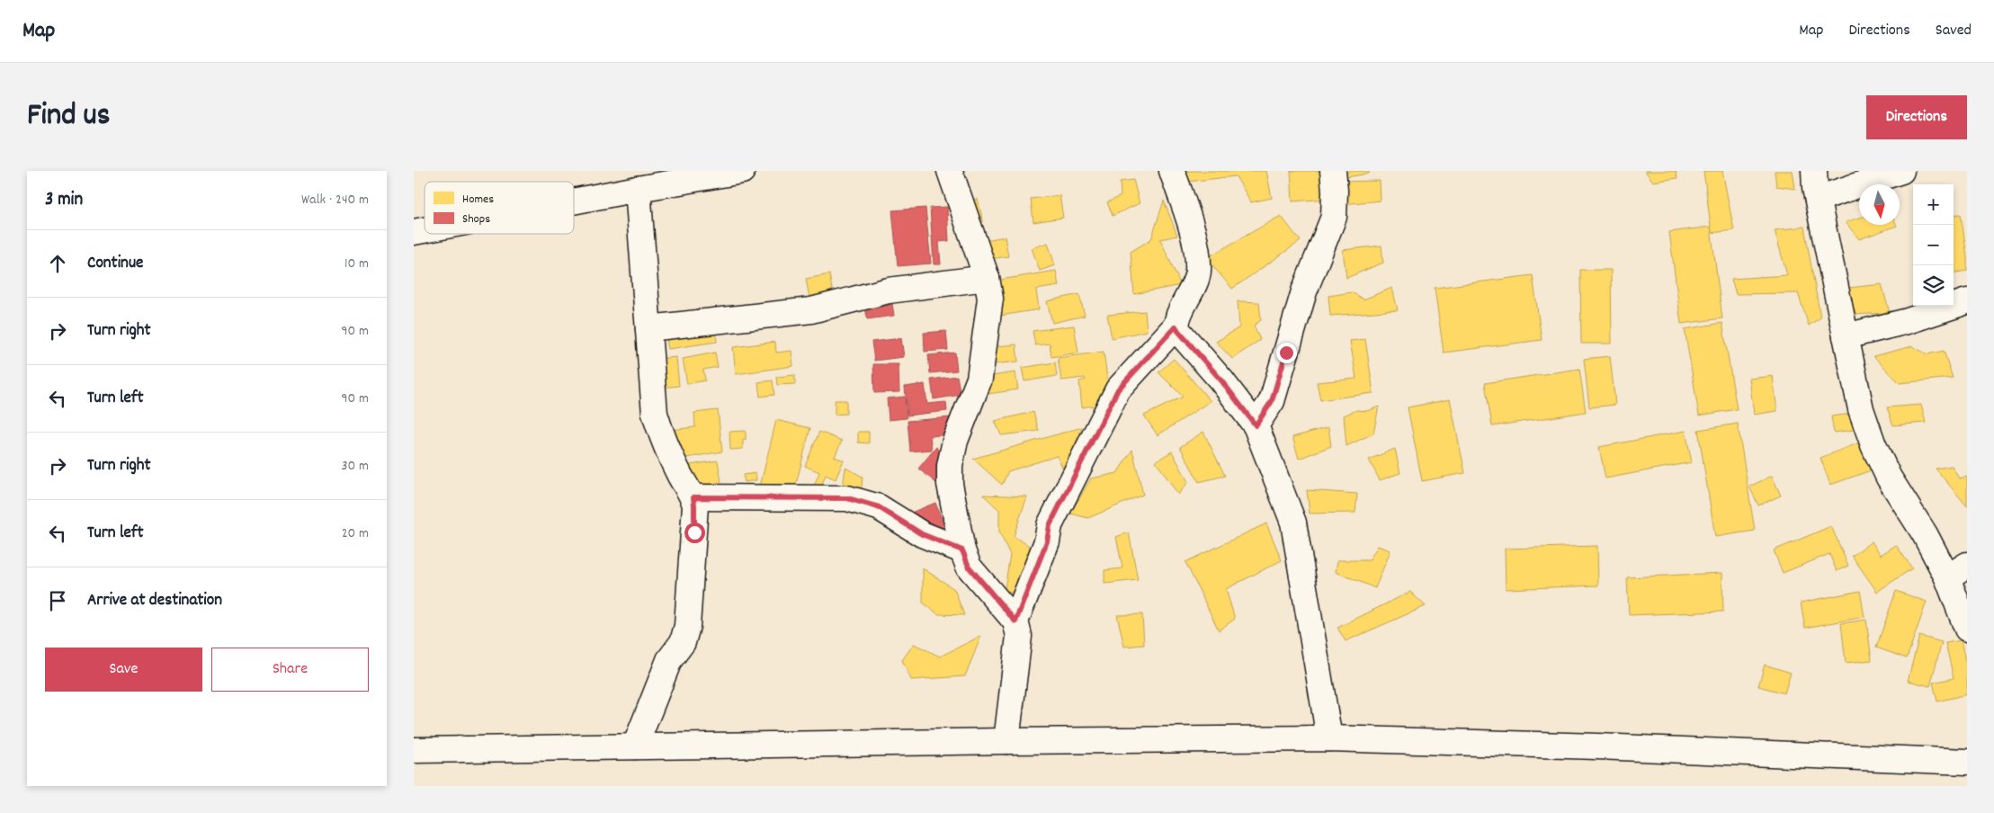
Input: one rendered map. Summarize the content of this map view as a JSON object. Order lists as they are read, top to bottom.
{
  "legend": ["Homes", "Shops"],
  "north": "bottom",
  "page": {
    "header": "Map",
    "nav": ["Map", "Directions", "Saved"],
    "title": "Find us",
    "buttons": [
      "Directions",
      ["Save", "Share"]
    ],
    "heading": ["3 min", "Walk · 240 m"],
    "map_buttons": ["+", "−"],
    "list": [
      ["Continue", "10 m"],
      ["Turn right", "90 m"],
      ["Turn left", "90 m"],
      ["Turn right", "30 m"],
      ["Turn left", "20 m"],
      "Arrive at destination"
    ]
  }
}
